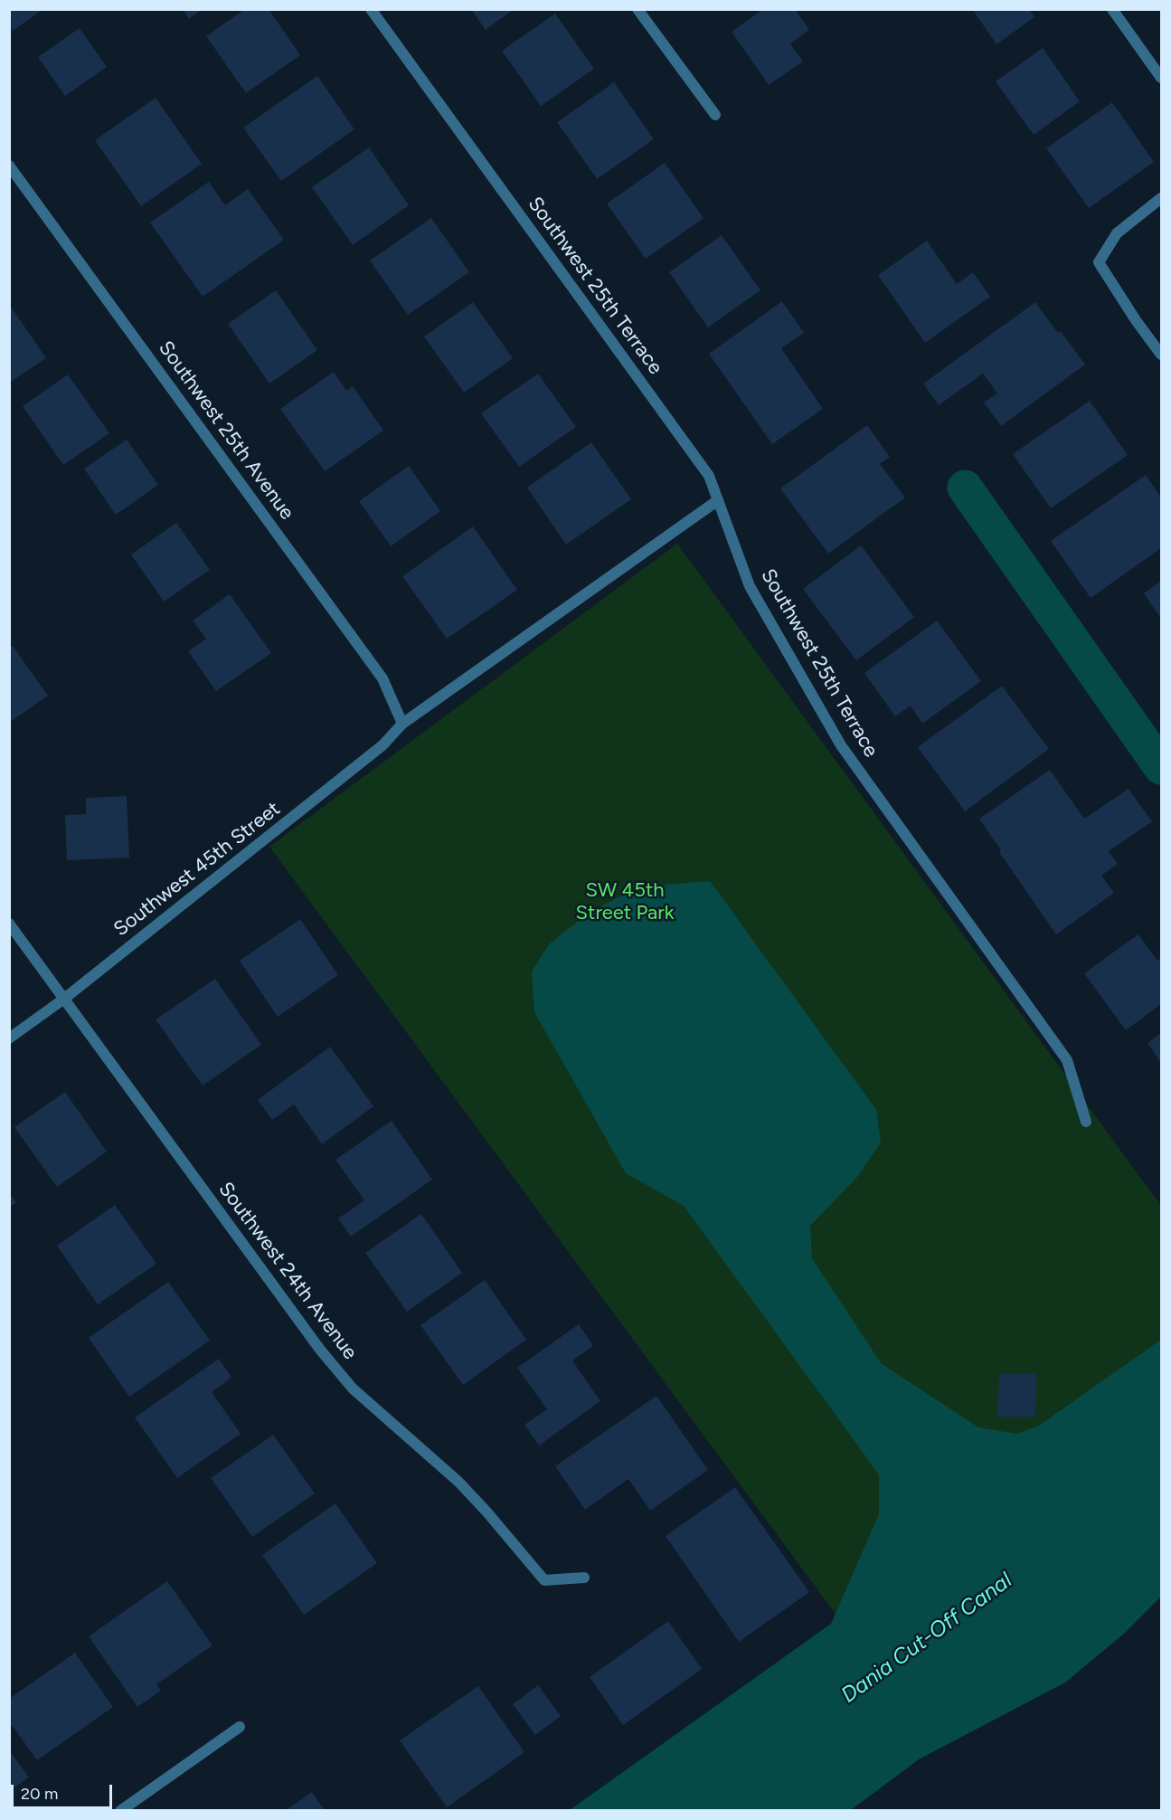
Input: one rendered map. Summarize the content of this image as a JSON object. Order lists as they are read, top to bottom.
{
  "streets": {
    "street": [
      "Southwest 25th Terrace",
      "Southwest 25th Avenue",
      "Southwest 45th Street",
      "Southwest 24th Avenue"
    ]
  },
  "crossings": [
    ["Southwest 25th Terrace", "Southwest 45th Street"],
    ["Southwest 25th Avenue", "Southwest 45th Street"],
    ["Southwest 45th Street", "Southwest 24th Avenue"]
  ],
  "water": ["Dania Cut-Off Canal"],
  "parks": ["SW 45th Street Park"],
  "scale_bar": "20 m"
}
